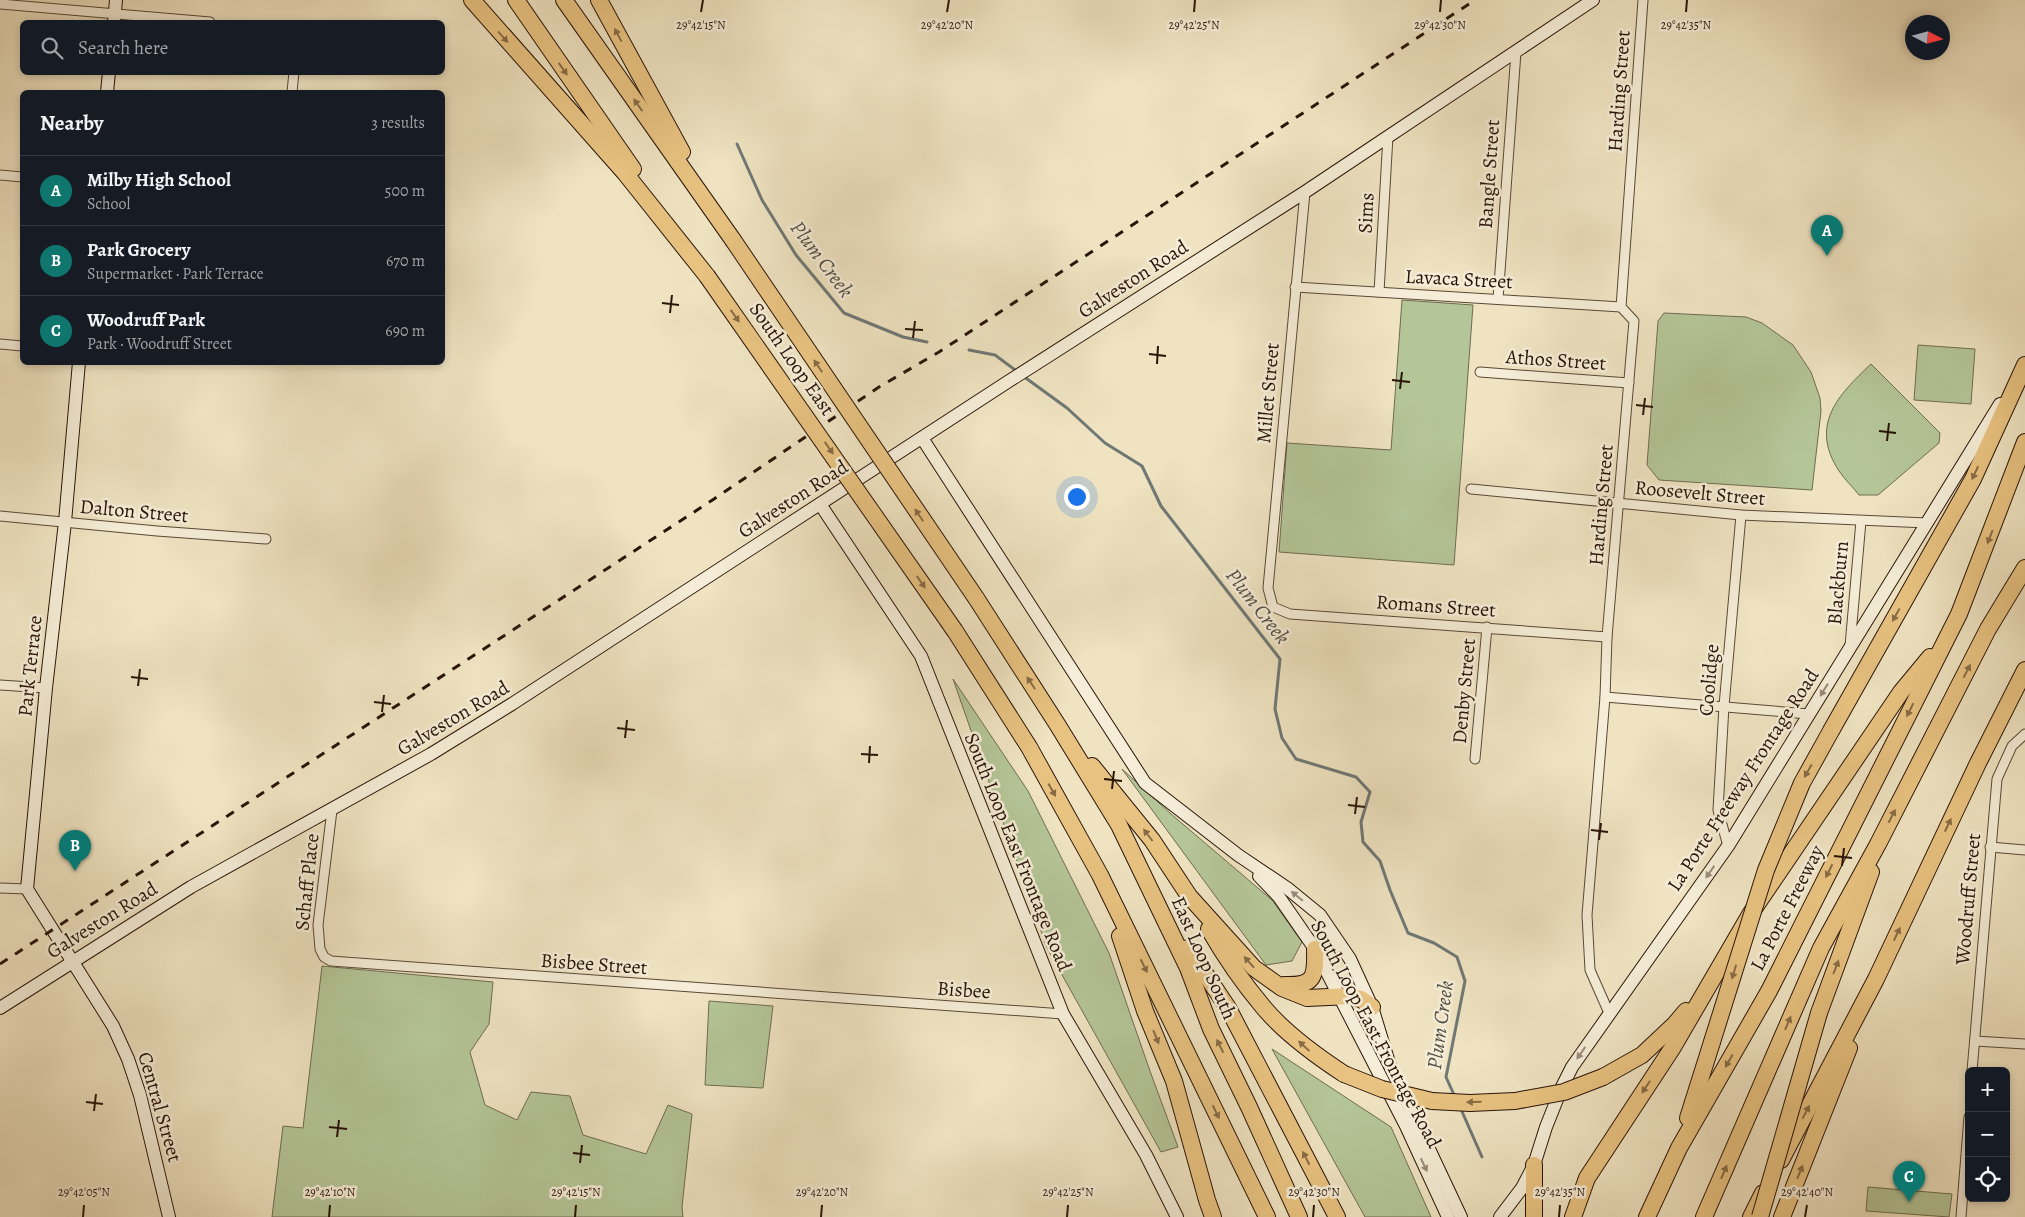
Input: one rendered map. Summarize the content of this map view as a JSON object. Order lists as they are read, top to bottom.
{
  "streets": {
    "highway": ["South Loop East", "La Porte Freeway", "East Loop South"],
    "main road": [
      "Galveston Road",
      "Park Terrace",
      "La Porte Freeway Frontage Road",
      "South Loop East Frontage Road",
      "Central Street"
    ],
    "street": [
      "Harding Street",
      "Bangle Street",
      "Sims",
      "Lavaca Street",
      "Athos Street",
      "Millet Street",
      "Roosevelt Street",
      "Dalton Street",
      "Blackburn",
      "Romans Street",
      "Coolidge",
      "Denby Street",
      "Schaff Place",
      "Woodruff Street",
      "Bisbee Street",
      "Bisbee"
    ]
  },
  "crossings": [
    ["Harding Street", "Lavaca Street"],
    ["Harding Street", "Athos Street"],
    ["Harding Street", "Roosevelt Street"],
    ["Harding Street", "Romans Street"],
    ["Harding Street", "La Porte Freeway Frontage Road"],
    ["Bangle Street", "Galveston Road"],
    ["Bangle Street", "Lavaca Street"],
    ["Sims", "Galveston Road"],
    ["Sims", "Lavaca Street"],
    ["Galveston Road", "Millet Street"],
    ["Galveston Road", "South Loop East Frontage Road"],
    ["Galveston Road", "Schaff Place"],
    ["Galveston Road", "Central Street"],
    ["Lavaca Street", "Millet Street"],
    ["South Loop East", "East Loop South"],
    ["Millet Street", "Romans Street"],
    ["Roosevelt Street", "Blackburn"],
    ["Roosevelt Street", "Coolidge"],
    ["Roosevelt Street", "La Porte Freeway Frontage Road"],
    ["Dalton Street", "Park Terrace"],
    ["Blackburn", "La Porte Freeway Frontage Road"],
    ["Romans Street", "Denby Street"],
    ["Coolidge", "La Porte Freeway Frontage Road"],
    ["South Loop East Frontage Road", "Bisbee"],
    ["Schaff Place", "Bisbee Street"],
    ["Bisbee Street", "Bisbee"]
  ],
  "one_way": ["La Porte Freeway Frontage Road"],
  "water": ["Plum Creek"],
  "north": "right",
  "page": {
    "search": "Search here",
    "heading": ["Nearby", "3 results"],
    "list": [
      {
        "mark": "A",
        "name": "Milby High School",
        "note": "School",
        "value": "500 m"
      },
      {
        "mark": "B",
        "name": "Park Grocery",
        "note": "Supermarket · Park Terrace",
        "value": "670 m"
      },
      {
        "mark": "C",
        "name": "Woodruff Park",
        "note": "Park · Woodruff Street",
        "value": "690 m"
      }
    ],
    "pins": ["A", "B", "C"],
    "map_buttons": ["+", "−"]
  },
  "coordinates": [
    "29°42'15\"N",
    "29°42'20\"N",
    "29°42'25\"N",
    "29°42'30\"N",
    "29°42'35\"N",
    "29°42'05\"N",
    "29°42'10\"N",
    "29°42'40\"N"
  ]
}
